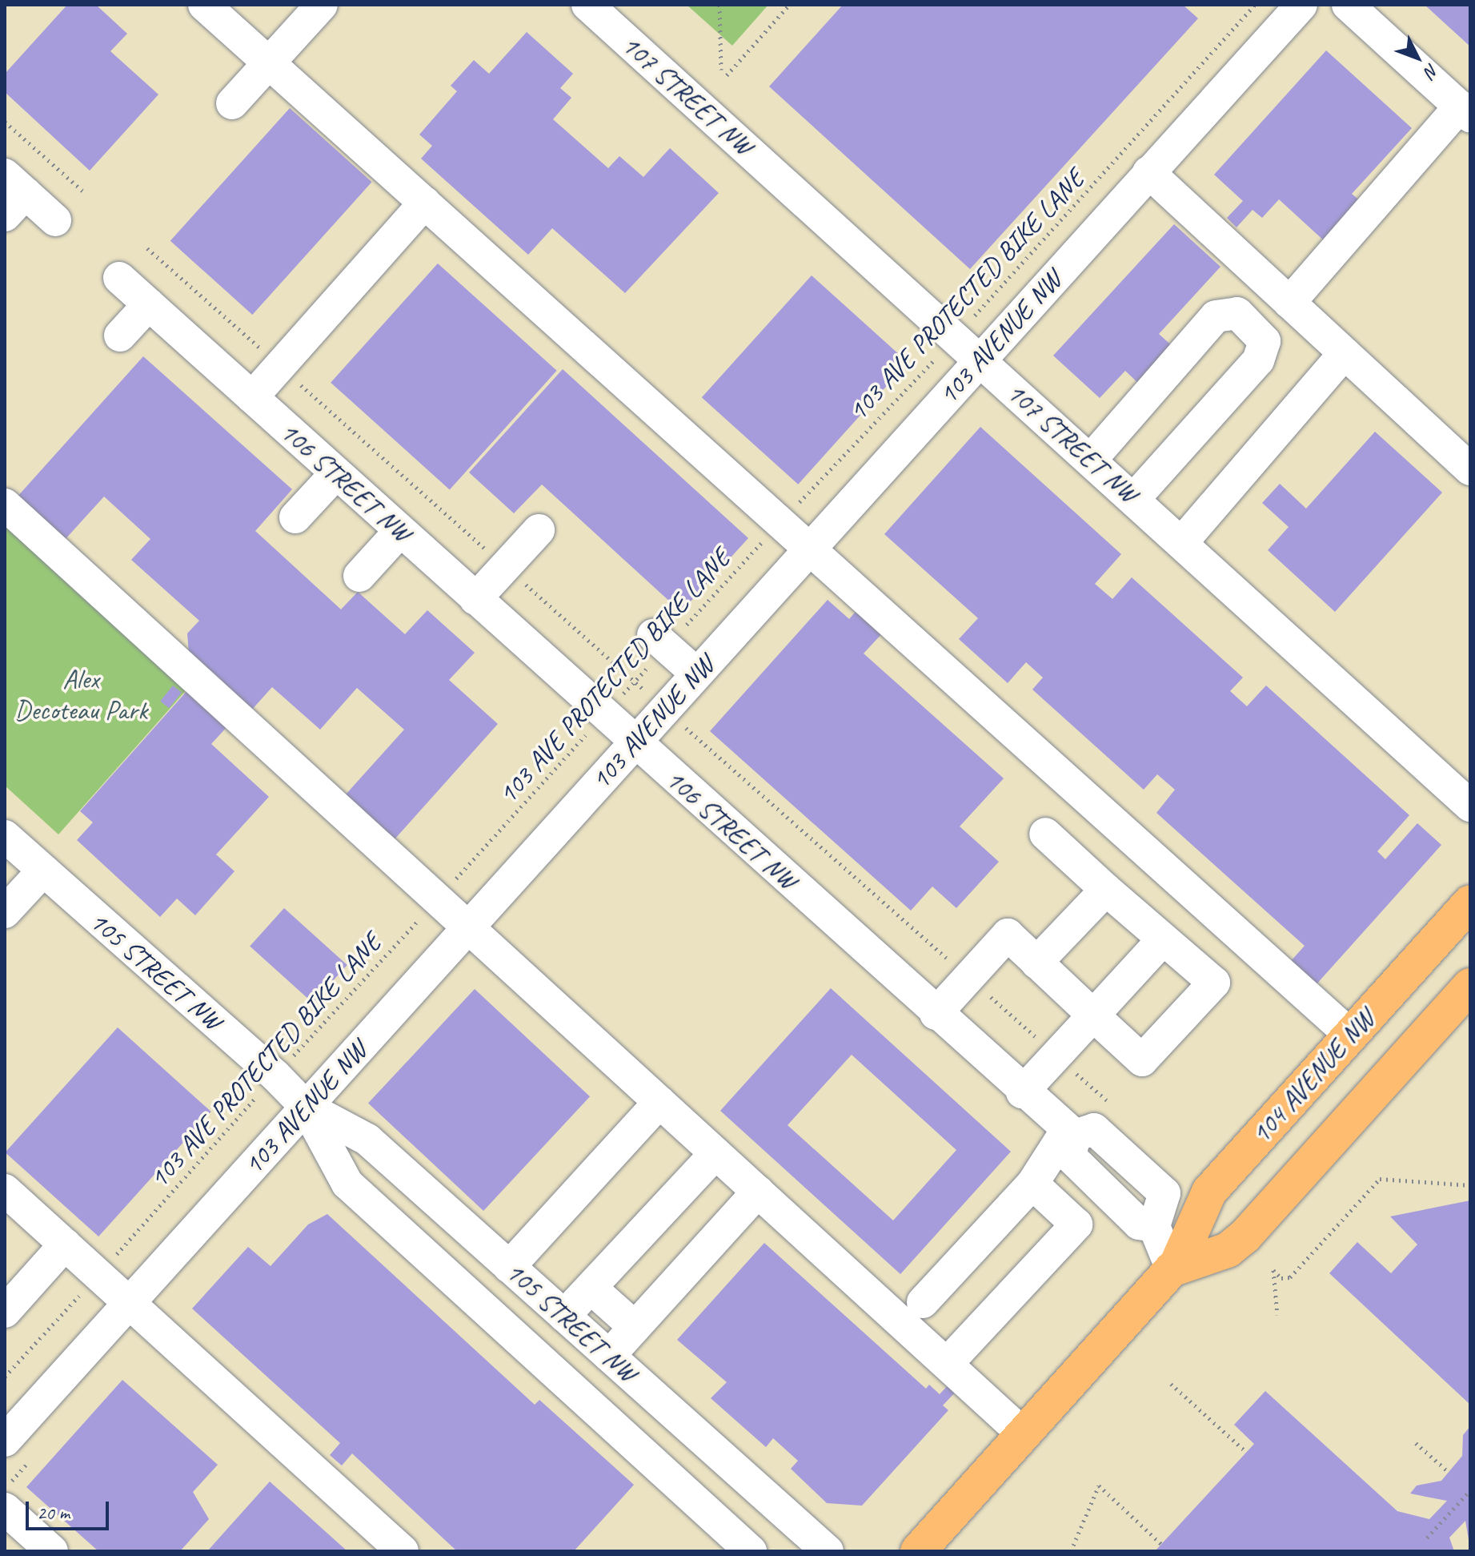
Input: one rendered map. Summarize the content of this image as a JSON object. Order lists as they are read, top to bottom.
{
  "streets": {
    "main road": ["104 AVENUE NW"],
    "street": [
      "107 STREET NW",
      "103 AVENUE NW",
      "106 STREET NW",
      "105 STREET NW"
    ],
    "path": ["103 AVE PROTECTED BIKE LANE"]
  },
  "crossings": [
    ["107 STREET NW", "103 AVE PROTECTED BIKE LANE"],
    ["107 STREET NW", "103 AVENUE NW"],
    ["103 AVE PROTECTED BIKE LANE", "106 STREET NW"],
    ["103 AVE PROTECTED BIKE LANE", "105 STREET NW"],
    ["103 AVENUE NW", "106 STREET NW"],
    ["103 AVENUE NW", "105 STREET NW"]
  ],
  "parks": ["Alex Decoteau Park"],
  "scale_bar": "20 m",
  "north": "bottom right"
}
